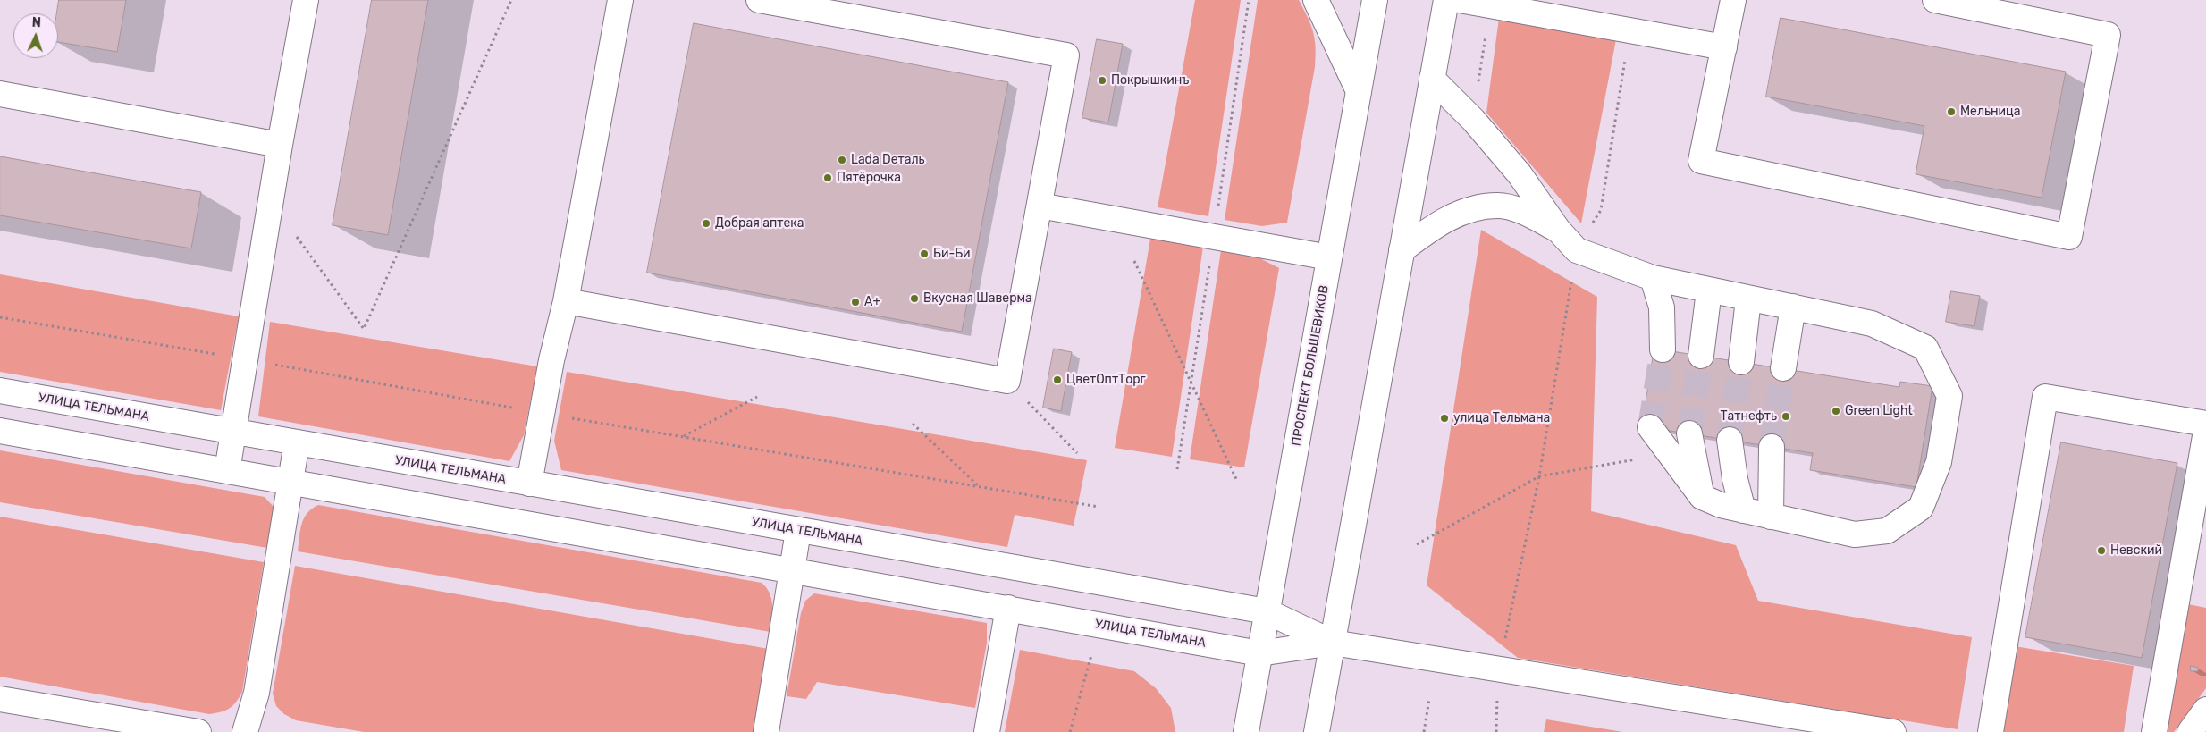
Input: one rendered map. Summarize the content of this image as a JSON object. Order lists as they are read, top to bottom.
{
  "streets": {
    "street": ["ПРОСПЕКТ БОЛЬШЕВИКОВ", "УЛИЦА ТЕЛЬМАНА"]
  },
  "crossings": [
    ["ПРОСПЕКТ БОЛЬШЕВИКОВ", "УЛИЦА ТЕЛЬМАНА"]
  ],
  "places": [
    "Покрышкинъ",
    "Мельница",
    "Lada Dеталь",
    "Пятёрочка",
    "Добрая аптека",
    "Би-Би",
    "Вкусная Шаверма",
    "А+",
    "ЦветОптТорг",
    "Green Light",
    "Татнефть",
    "улица Тельмана",
    "Невский"
  ],
  "north": "top"
}
